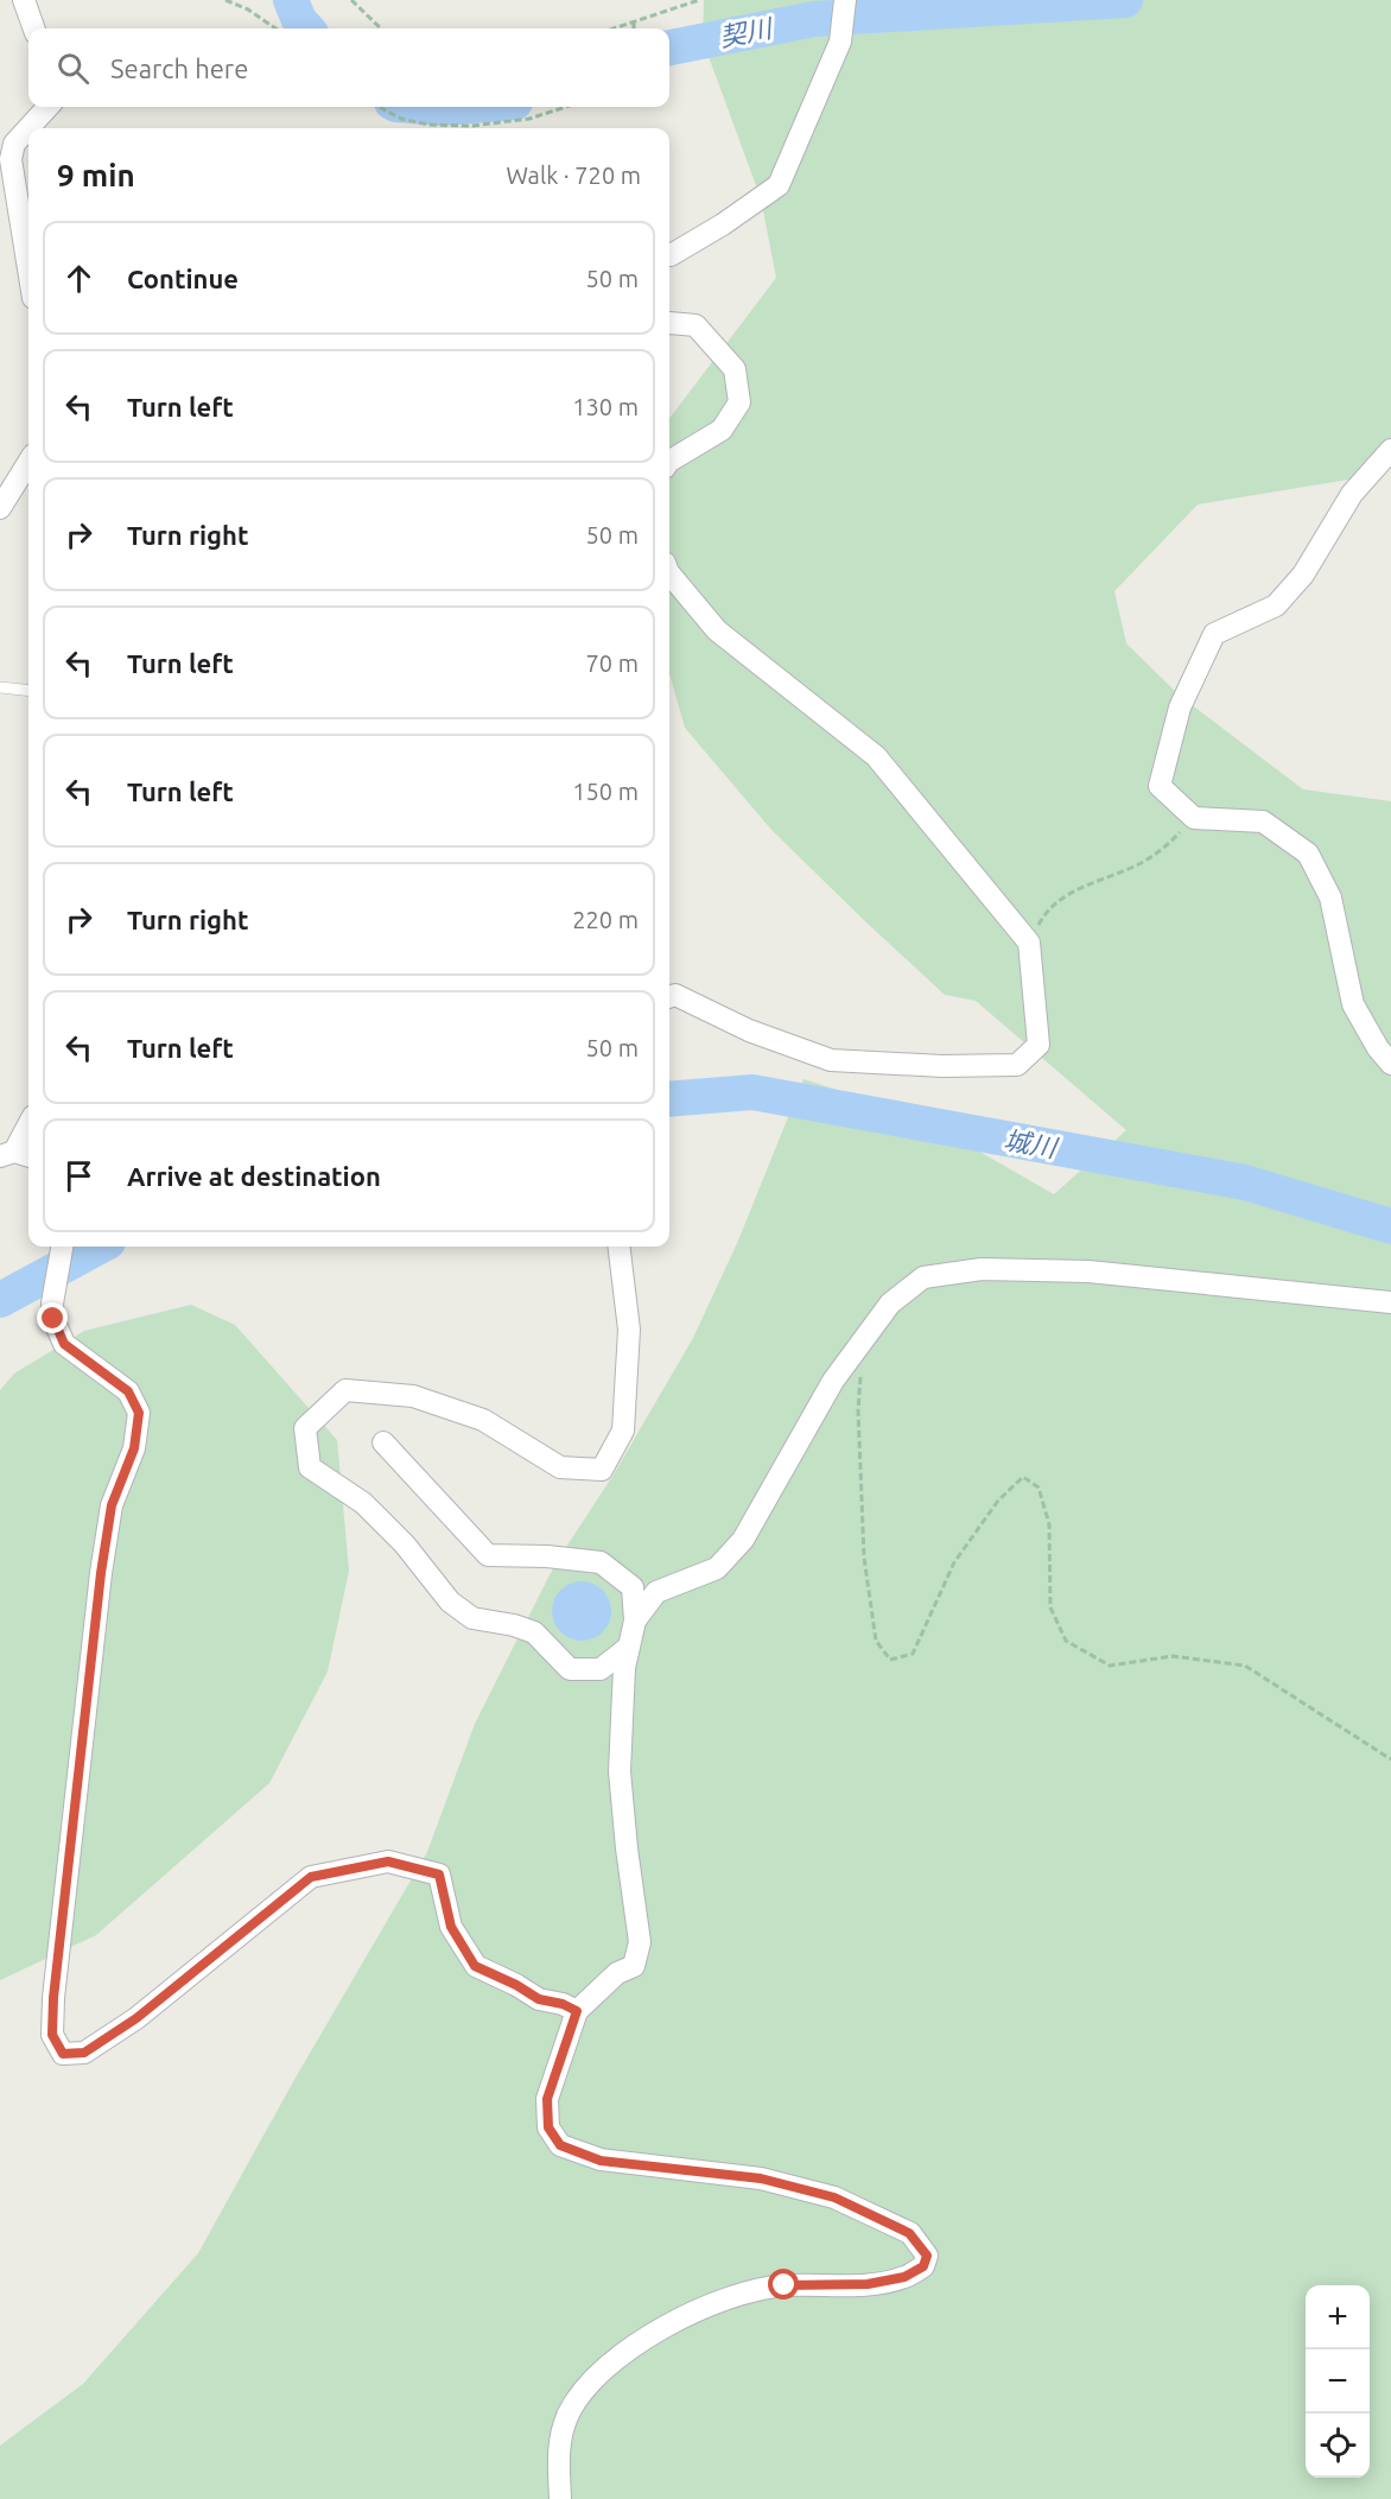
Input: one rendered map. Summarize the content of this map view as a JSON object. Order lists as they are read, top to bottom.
{
  "water": ["契川", "城川"],
  "page": {
    "search": "Search here",
    "heading": ["9 min", "Walk · 720 m"],
    "list": [
      ["Continue", "50 m"],
      ["Turn left", "130 m"],
      ["Turn right", "50 m"],
      ["Turn left", "70 m"],
      ["Turn left", "150 m"],
      ["Turn right", "220 m"],
      ["Turn left", "50 m"],
      "Arrive at destination"
    ],
    "map_buttons": ["+", "−"]
  }
}
